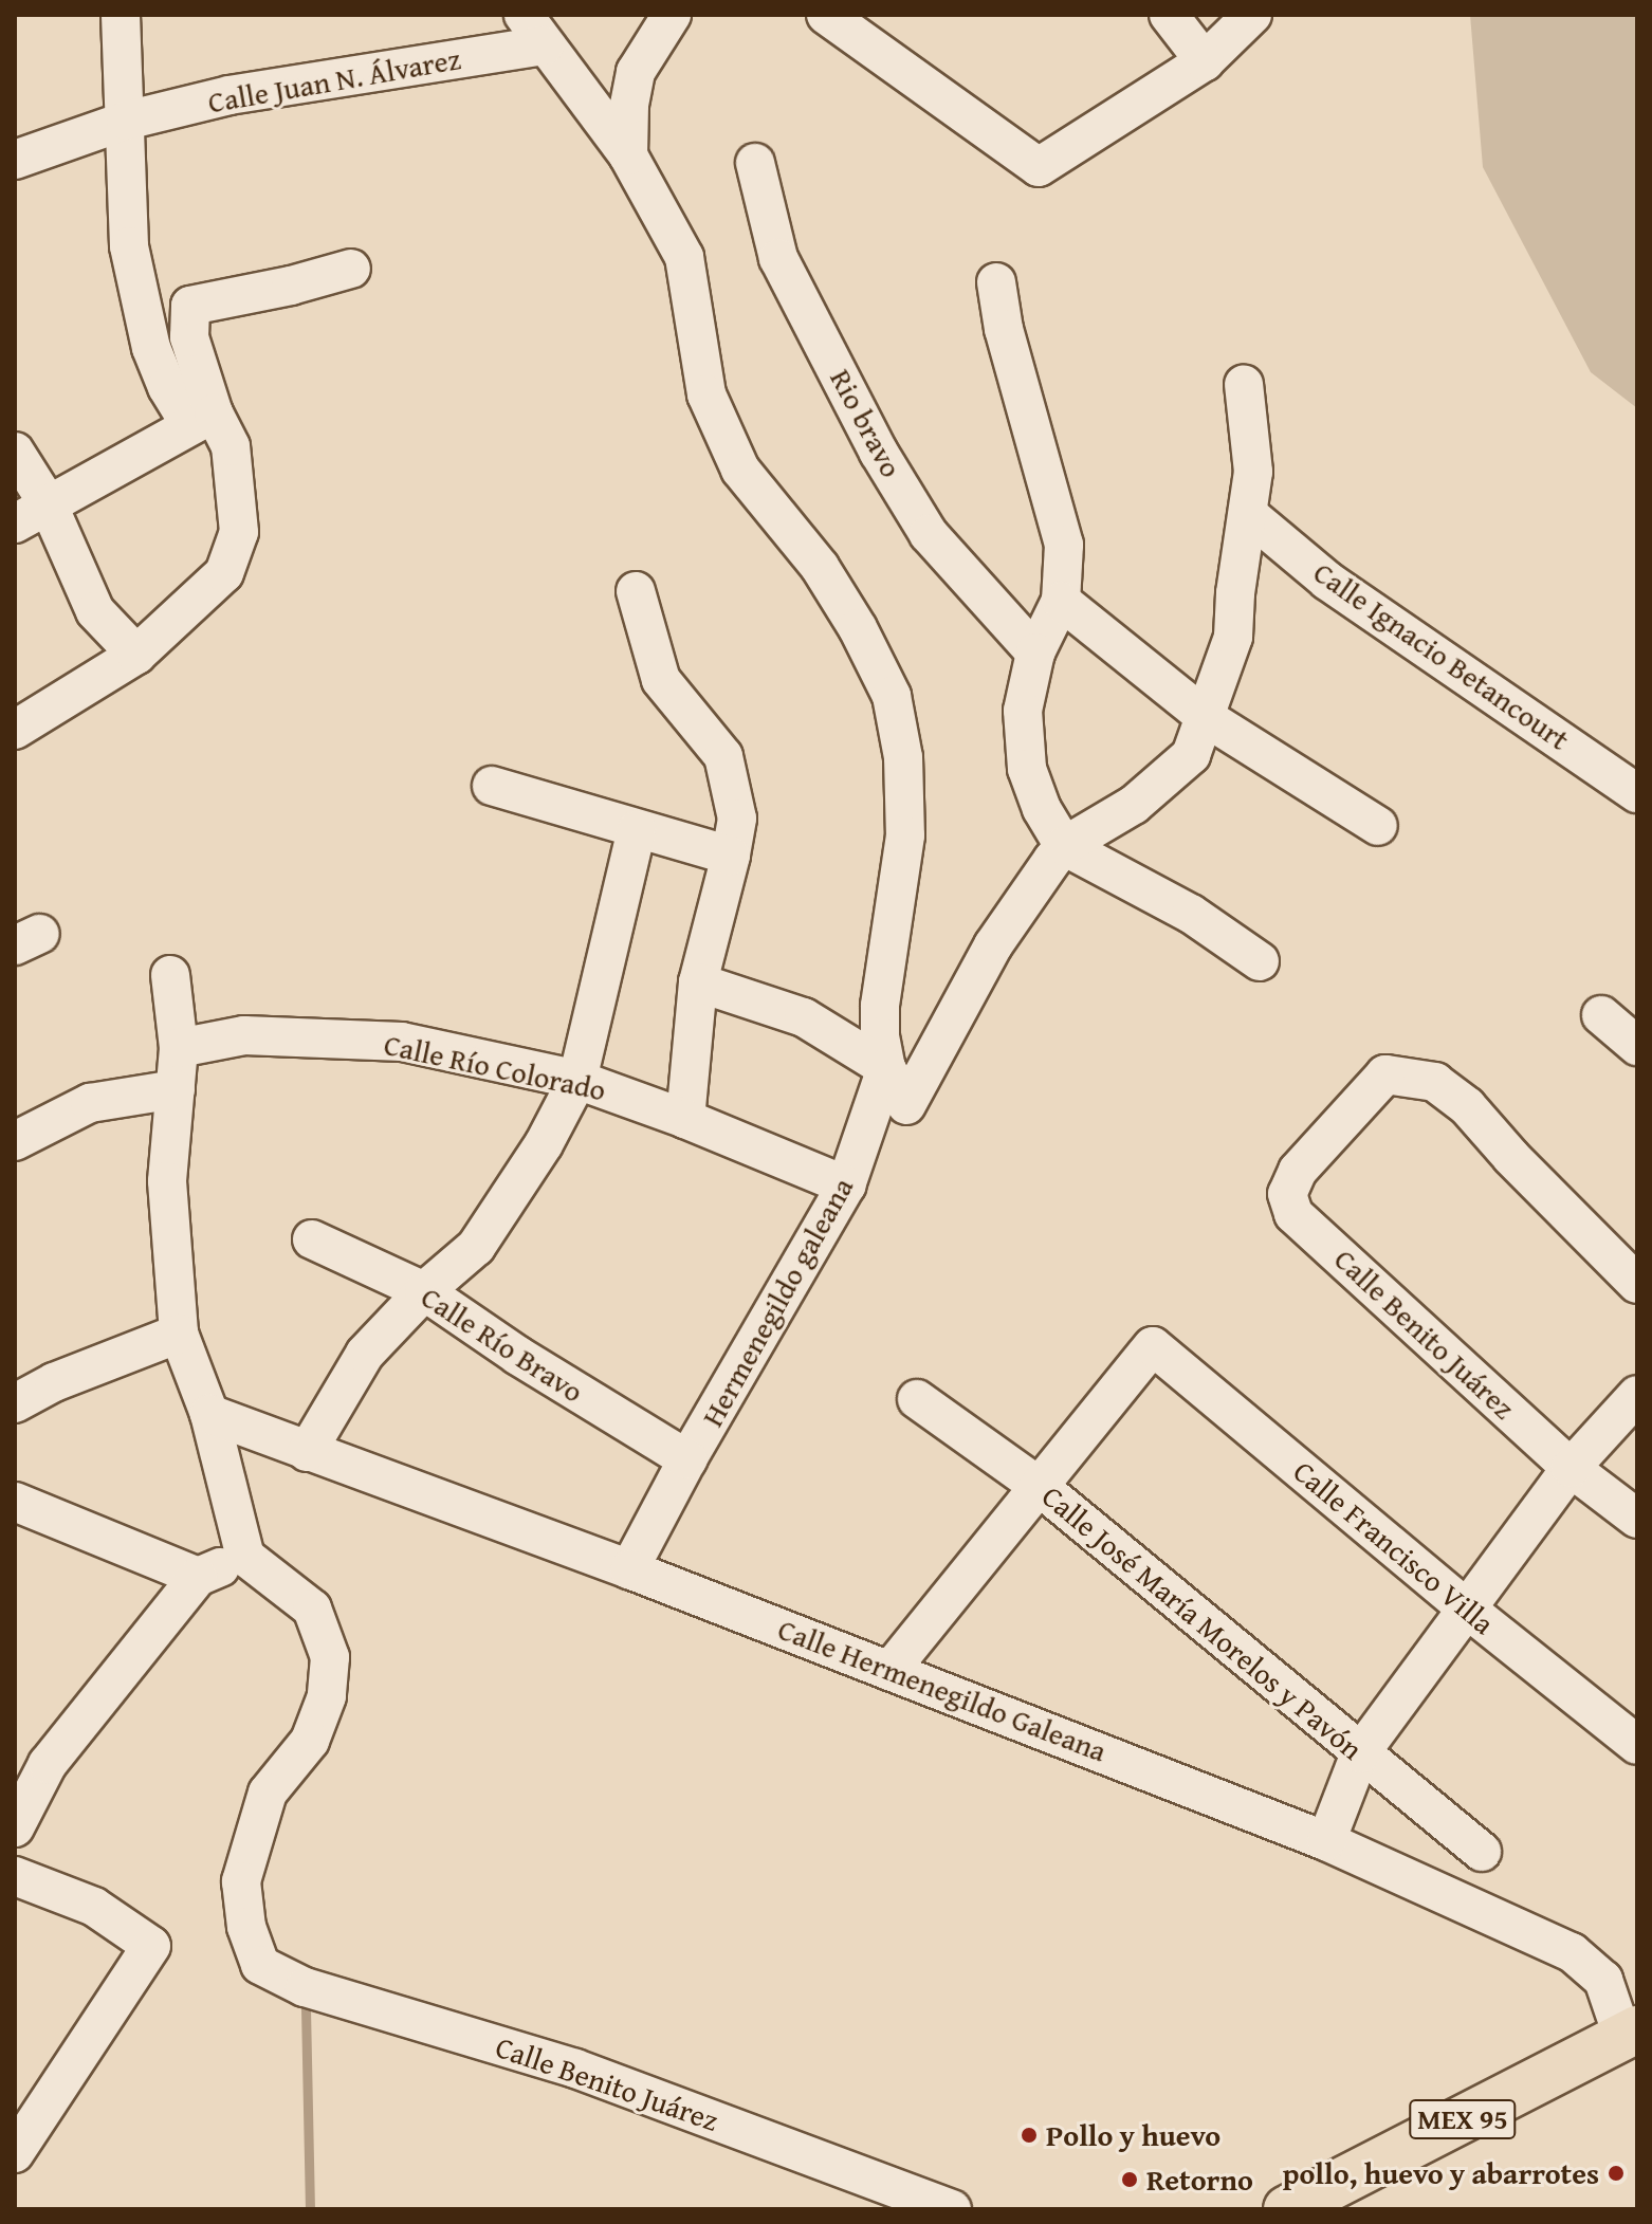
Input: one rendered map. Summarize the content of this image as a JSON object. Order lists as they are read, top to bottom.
{
  "streets": {
    "highway": ["MEX 95"],
    "street": [
      "Calle Juan N. Álvarez",
      "Rio bravo",
      "Calle Ignacio Betancourt",
      "Calle Río Colorado",
      "Hermenegildo galeana",
      "Calle Benito Juárez",
      "Calle Río Bravo",
      "Calle Francisco Villa",
      "Calle José María Morelos y Pavón",
      "Calle Hermenegildo Galeana"
    ]
  },
  "crossings": [
    ["Calle Juan N. Álvarez", "Hermenegildo galeana"],
    ["Calle Río Colorado", "Hermenegildo galeana"],
    ["Hermenegildo galeana", "Calle Río Bravo"],
    ["Hermenegildo galeana", "Calle Hermenegildo Galeana"],
    ["Calle Francisco Villa", "Calle José María Morelos y Pavón"],
    ["Calle Hermenegildo Galeana", "MEX 95"]
  ],
  "places": ["Pollo y huevo", "pollo, huevo y abarrotes", "Retorno"]
}
